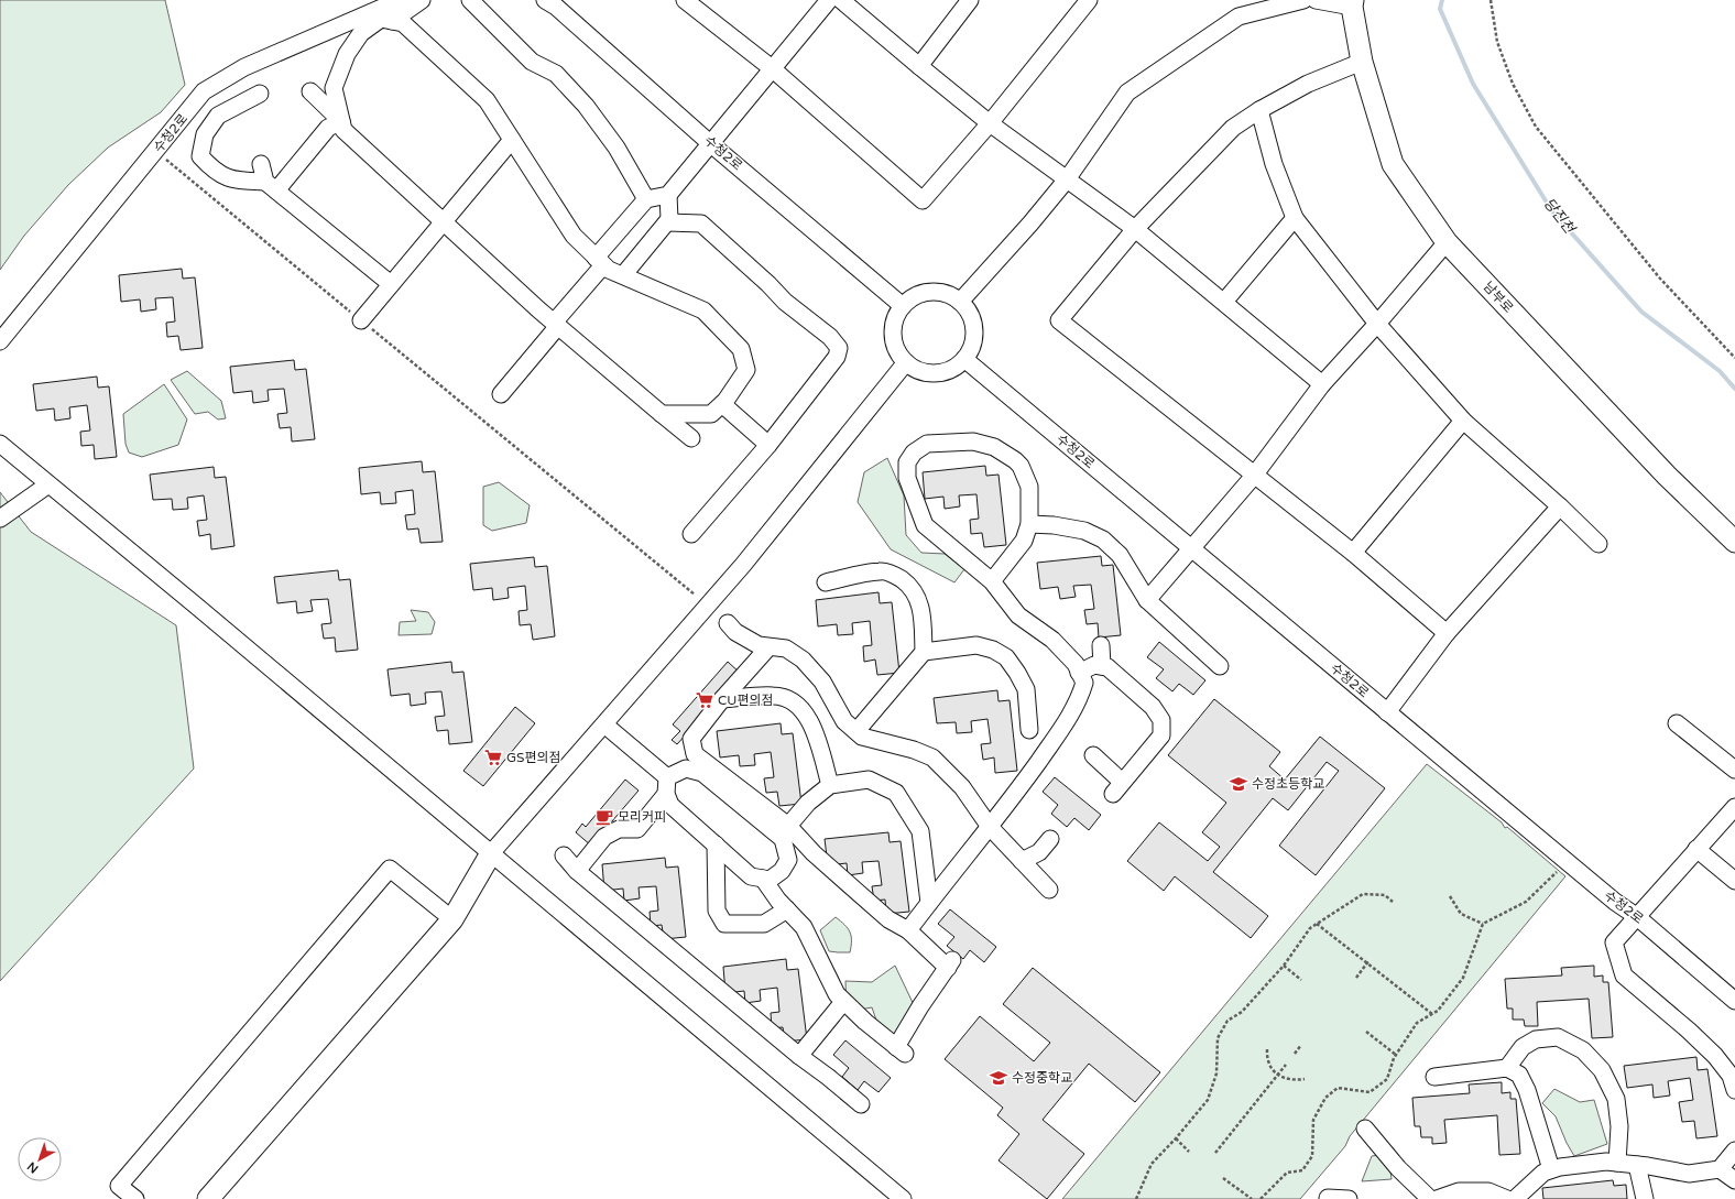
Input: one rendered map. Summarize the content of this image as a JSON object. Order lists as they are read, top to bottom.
{
  "streets": {
    "main road": ["남부로"],
    "street": ["수청2로"]
  },
  "water": ["당진천"],
  "places": {
    "supermarket": ["CU편의점", "GS편의점"],
    "school or university": ["수정초등학교", "수정중학교"],
    "cafe": ["모리커피"]
  },
  "north": "bottom left"
}
